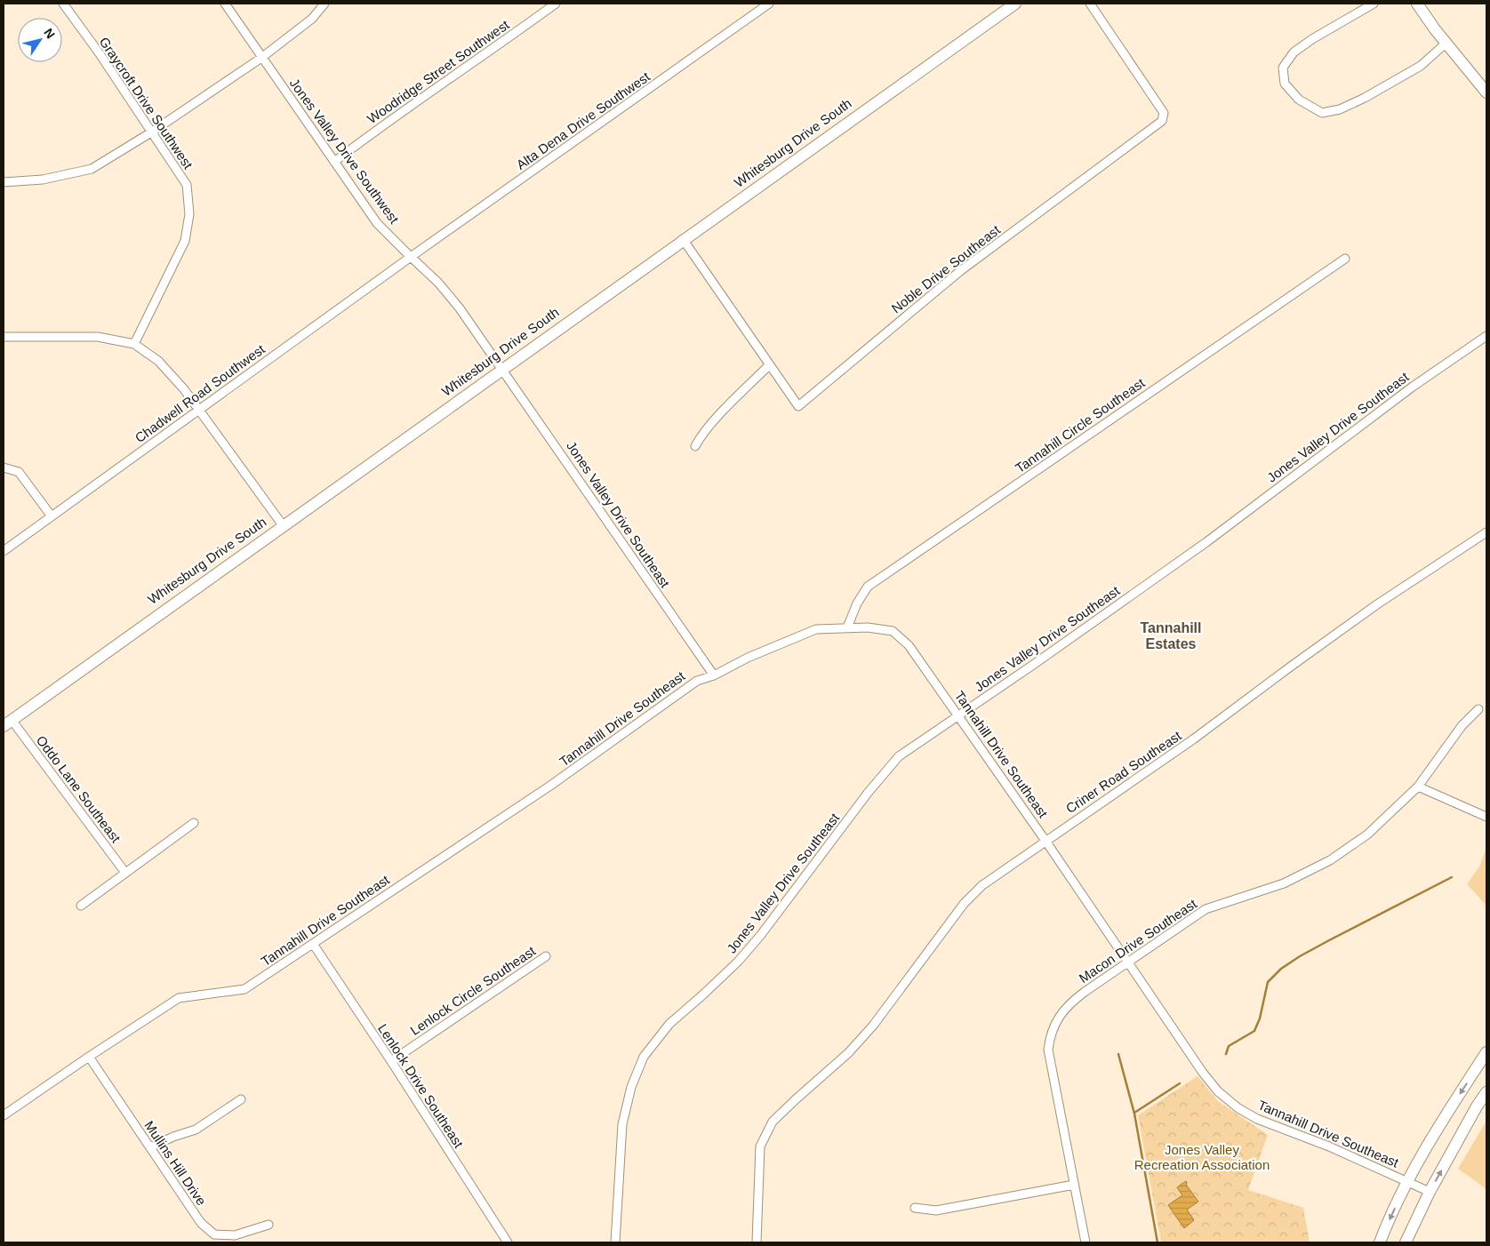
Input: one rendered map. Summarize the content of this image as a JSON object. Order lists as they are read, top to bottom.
{
  "streets": {
    "main road": ["Whitesburg Drive South"],
    "street": [
      "Woodridge Street Southwest",
      "Graycroft Drive Southwest",
      "Alta Dena Drive Southwest",
      "Jones Valley Drive Southwest",
      "Noble Drive Southeast",
      "Chadwell Road Southwest",
      "Tannahill Circle Southeast",
      "Jones Valley Drive Southeast",
      "Tannahill Drive Southeast",
      "Criner Road Southeast",
      "Oddo Lane Southeast",
      "Macon Drive Southeast",
      "Lenlock Circle Southeast",
      "Lenlock Drive Southeast",
      "Mullins Hill Drive"
    ]
  },
  "crossings": [
    ["Woodridge Street Southwest", "Jones Valley Drive Southwest"],
    ["Alta Dena Drive Southwest", "Jones Valley Drive Southwest"],
    ["Alta Dena Drive Southwest", "Chadwell Road Southwest"],
    ["Whitesburg Drive South", "Jones Valley Drive Southwest"],
    ["Whitesburg Drive South", "Noble Drive Southeast"],
    ["Whitesburg Drive South", "Jones Valley Drive Southeast"],
    ["Whitesburg Drive South", "Oddo Lane Southeast"],
    ["Jones Valley Drive Southwest", "Chadwell Road Southwest"],
    ["Jones Valley Drive Southwest", "Jones Valley Drive Southeast"],
    ["Tannahill Circle Southeast", "Tannahill Drive Southeast"],
    ["Jones Valley Drive Southeast", "Tannahill Drive Southeast"],
    ["Tannahill Drive Southeast", "Criner Road Southeast"],
    ["Tannahill Drive Southeast", "Macon Drive Southeast"],
    ["Tannahill Drive Southeast", "Lenlock Drive Southeast"],
    ["Tannahill Drive Southeast", "Mullins Hill Drive"],
    ["Lenlock Circle Southeast", "Lenlock Drive Southeast"]
  ],
  "districts": ["Tannahill Estates"],
  "parks": ["Jones Valley Recreation Association"],
  "north": "top right"
}
